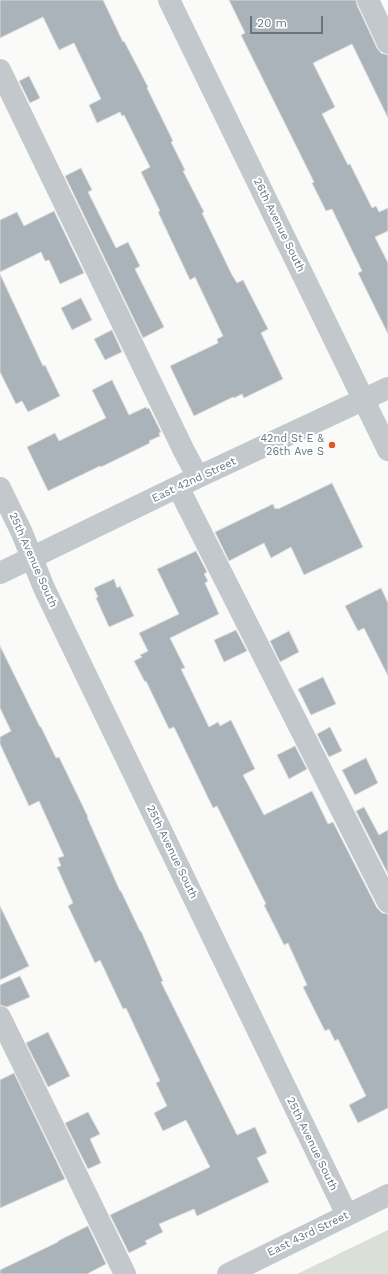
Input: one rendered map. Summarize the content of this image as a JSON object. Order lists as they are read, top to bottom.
{
  "streets": {
    "street": [
      "26th Avenue South",
      "East 42nd Street",
      "25th Avenue South",
      "East 43rd Street"
    ]
  },
  "crossings": [
    ["26th Avenue South", "East 42nd Street"],
    ["East 42nd Street", "25th Avenue South"],
    ["25th Avenue South", "East 43rd Street"]
  ],
  "places": ["42nd St E & 26th Ave S"],
  "scale_bar": "20 m"
}
